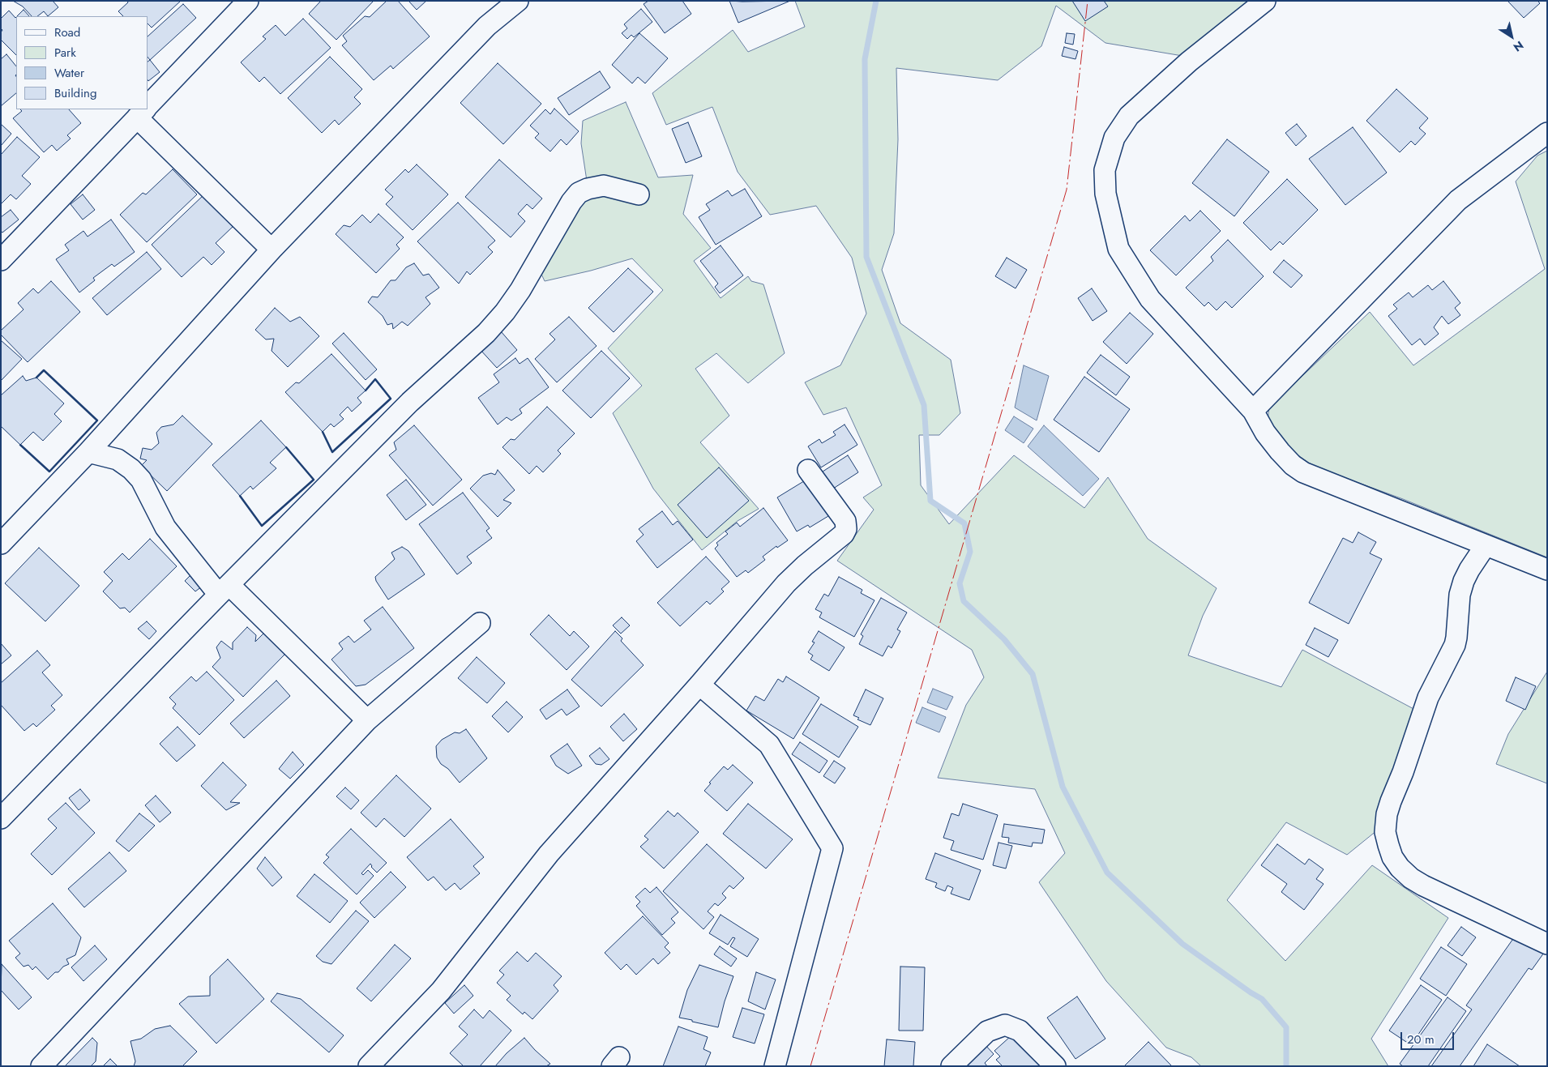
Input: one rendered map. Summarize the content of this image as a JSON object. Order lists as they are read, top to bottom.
{
  "legend": [
    "Road",
    "Park",
    "Water",
    "Building"
  ],
  "scale_bar": "20 m",
  "north": "bottom right"
}
